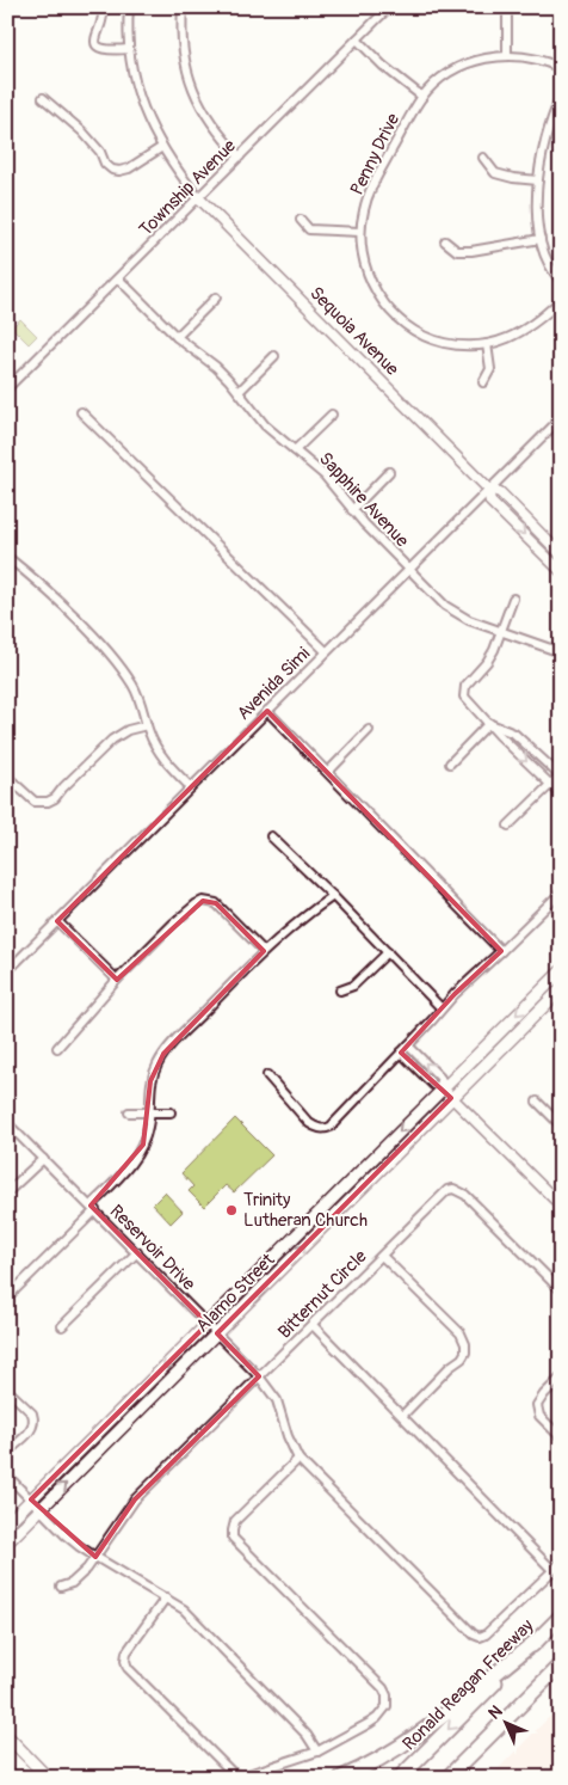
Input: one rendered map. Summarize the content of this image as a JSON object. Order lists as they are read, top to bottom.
{
  "streets": {
    "highway": ["Ronald Reagan Freeway"],
    "main road": ["Alamo Street"],
    "street": [
      "Penny Drive",
      "Township Avenue",
      "Sequoia Avenue",
      "Sapphire Avenue",
      "Avenida Simi",
      "Reservoir Drive",
      "Bitternut Circle"
    ]
  },
  "crossings": [
    ["Township Avenue", "Sequoia Avenue"],
    ["Township Avenue", "Sapphire Avenue"],
    ["Sequoia Avenue", "Avenida Simi"],
    ["Sapphire Avenue", "Avenida Simi"],
    ["Reservoir Drive", "Alamo Street"],
    ["Reservoir Drive", "Bitternut Circle"]
  ],
  "places": ["Trinity Lutheran Church"],
  "north": "top left"
}
